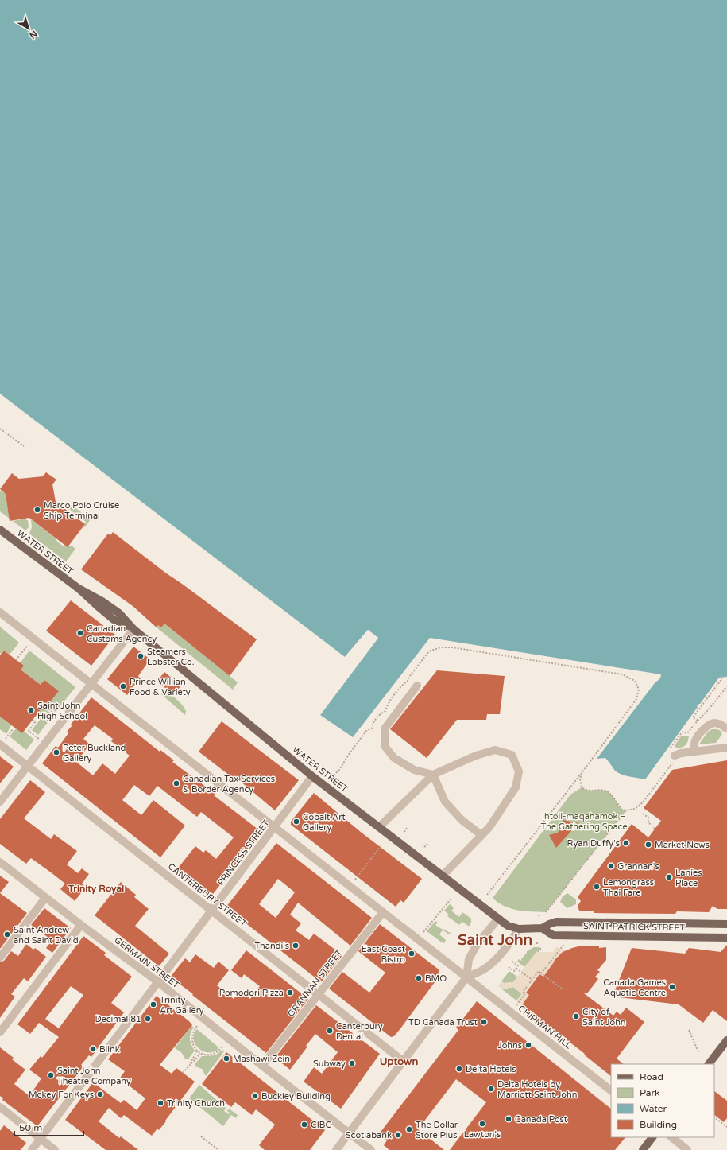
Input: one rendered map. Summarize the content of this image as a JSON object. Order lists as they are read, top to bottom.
{
  "streets": {
    "main road": ["WATER STREET", "SAINT PATRICK STREET"],
    "street": [
      "PRINCESS STREET",
      "CANTERBURY STREET",
      "GERMAIN STREET",
      "GRANNAN STREET",
      "CHIPMAN HILL"
    ]
  },
  "crossings": [
    ["WATER STREET", "PRINCESS STREET"],
    ["WATER STREET", "SAINT PATRICK STREET"],
    ["PRINCESS STREET", "CANTERBURY STREET"],
    ["PRINCESS STREET", "GERMAIN STREET"],
    ["PRINCESS STREET", "CHIPMAN HILL"],
    ["CANTERBURY STREET", "GRANNAN STREET"],
    ["GERMAIN STREET", "GRANNAN STREET"],
    ["GRANNAN STREET", "CHIPMAN HILL"]
  ],
  "districts": ["Trinity Royal", "Saint John", "Uptown"],
  "parks": ["Ihtoli-maqahamok – The Gathering Space"],
  "places": [
    "Marco Polo Cruise Ship Terminal",
    "Canadian Customs Agency",
    "Steamers Lobster Co.",
    "Prince Willian Food & Variety",
    "Saint John High School",
    "Peter Buckland Gallery",
    "Canadian Tax Services & Border Agency",
    "Cobalt Art Gallery",
    "Ryan Duffy's",
    "Market News",
    "Grannan's",
    "Lanies Place",
    "Lemongrass Thai Fare",
    "Saint Andrew and Saint David",
    "Thandi's",
    "East Coast Bistro",
    "BMO",
    "Canada Games Aquatic Centre",
    "Pomodori Pizza",
    "Trinity Art Gallery",
    "City of Saint John",
    "Decimal 81",
    "TD Canada Trust",
    "Canterbury Dental",
    "Johns",
    "Blink",
    "Mashawi Zein",
    "Subway",
    "Delta Hotels",
    "Saint John Theatre Company",
    "Delta Hotels by Marriott Saint John",
    "Mckey For Keys",
    "Buckley Building",
    "Trinity Church",
    "Canada Post",
    "Lawton's",
    "CIBC",
    "The Dollar Store Plus",
    "Scotiabank"
  ],
  "legend": [
    "Road",
    "Park",
    "Water",
    "Building"
  ],
  "scale_bar": "50 m",
  "north": "bottom right"
}
